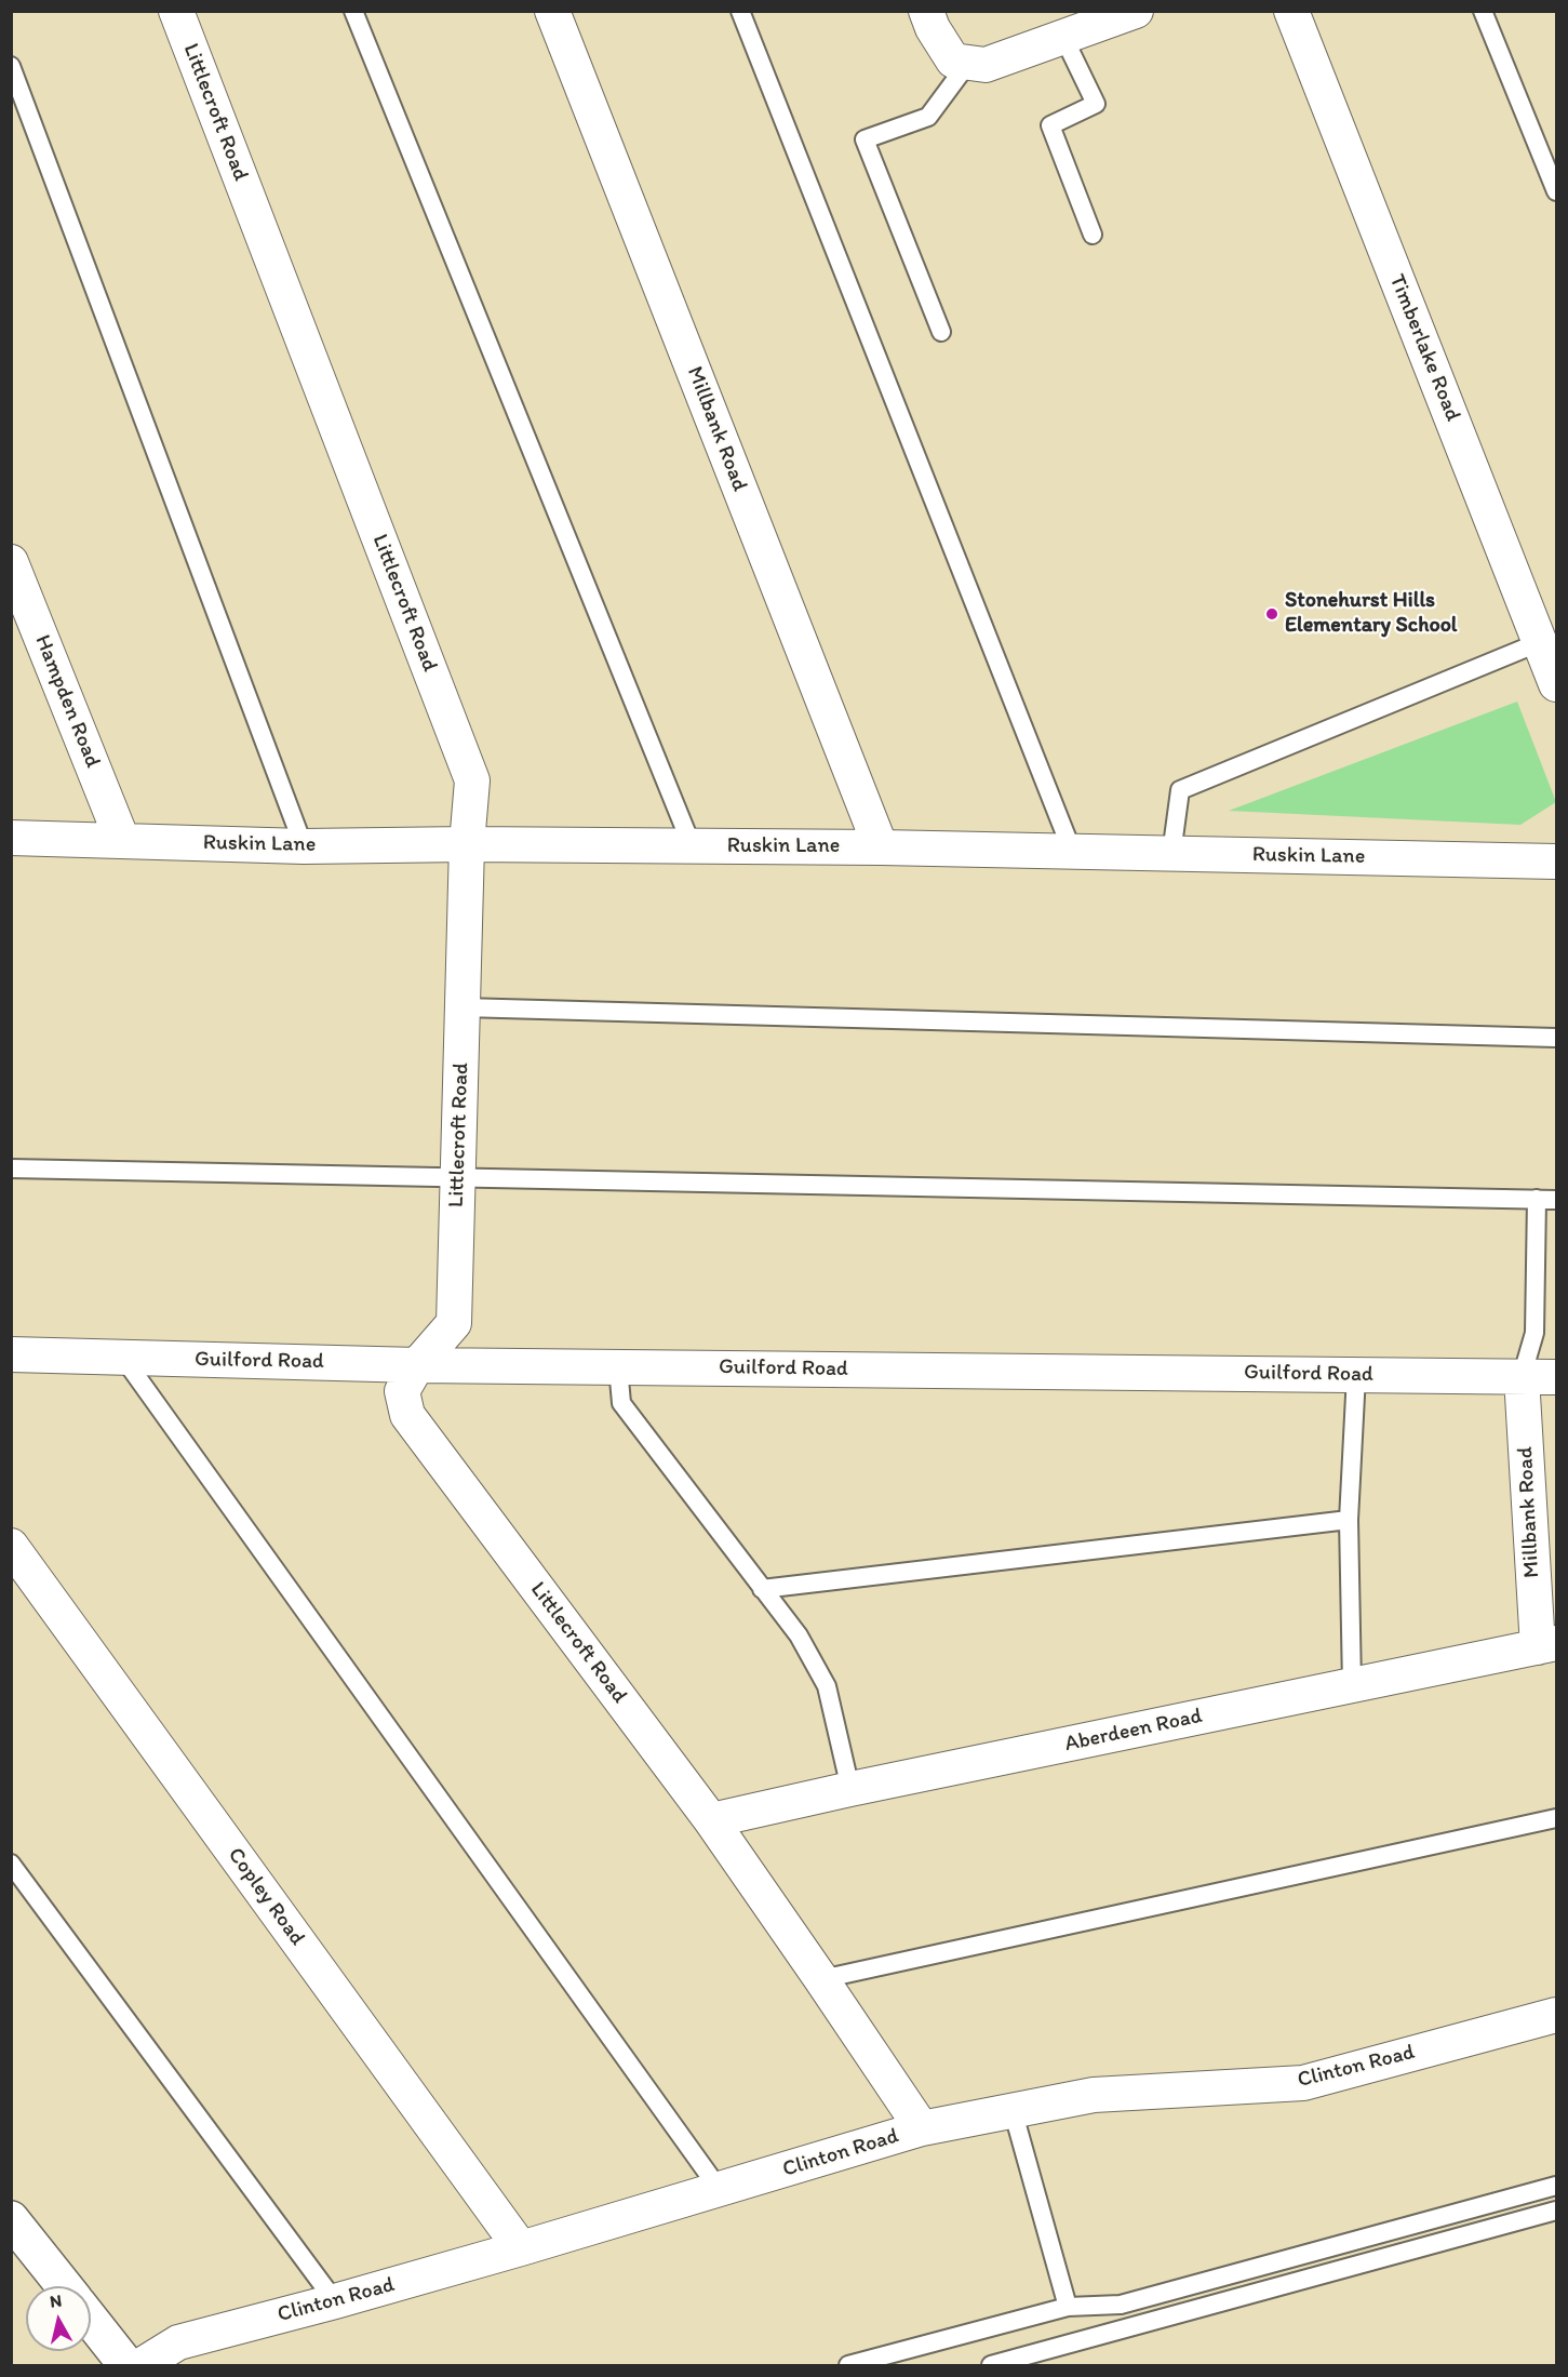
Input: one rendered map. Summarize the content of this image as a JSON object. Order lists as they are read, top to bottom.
{
  "streets": {
    "street": [
      "Littlecroft Road",
      "Timberlake Road",
      "Millbank Road",
      "Hampden Road",
      "Ruskin Lane",
      "Guilford Road",
      "Aberdeen Road",
      "Copley Road",
      "Clinton Road"
    ]
  },
  "crossings": [
    ["Littlecroft Road", "Ruskin Lane"],
    ["Littlecroft Road", "Guilford Road"],
    ["Littlecroft Road", "Aberdeen Road"],
    ["Littlecroft Road", "Clinton Road"],
    ["Millbank Road", "Ruskin Lane"],
    ["Millbank Road", "Guilford Road"],
    ["Millbank Road", "Aberdeen Road"],
    ["Hampden Road", "Ruskin Lane"],
    ["Copley Road", "Clinton Road"]
  ],
  "places": ["Stonehurst Hills Elementary School"],
  "north": "top"
}
